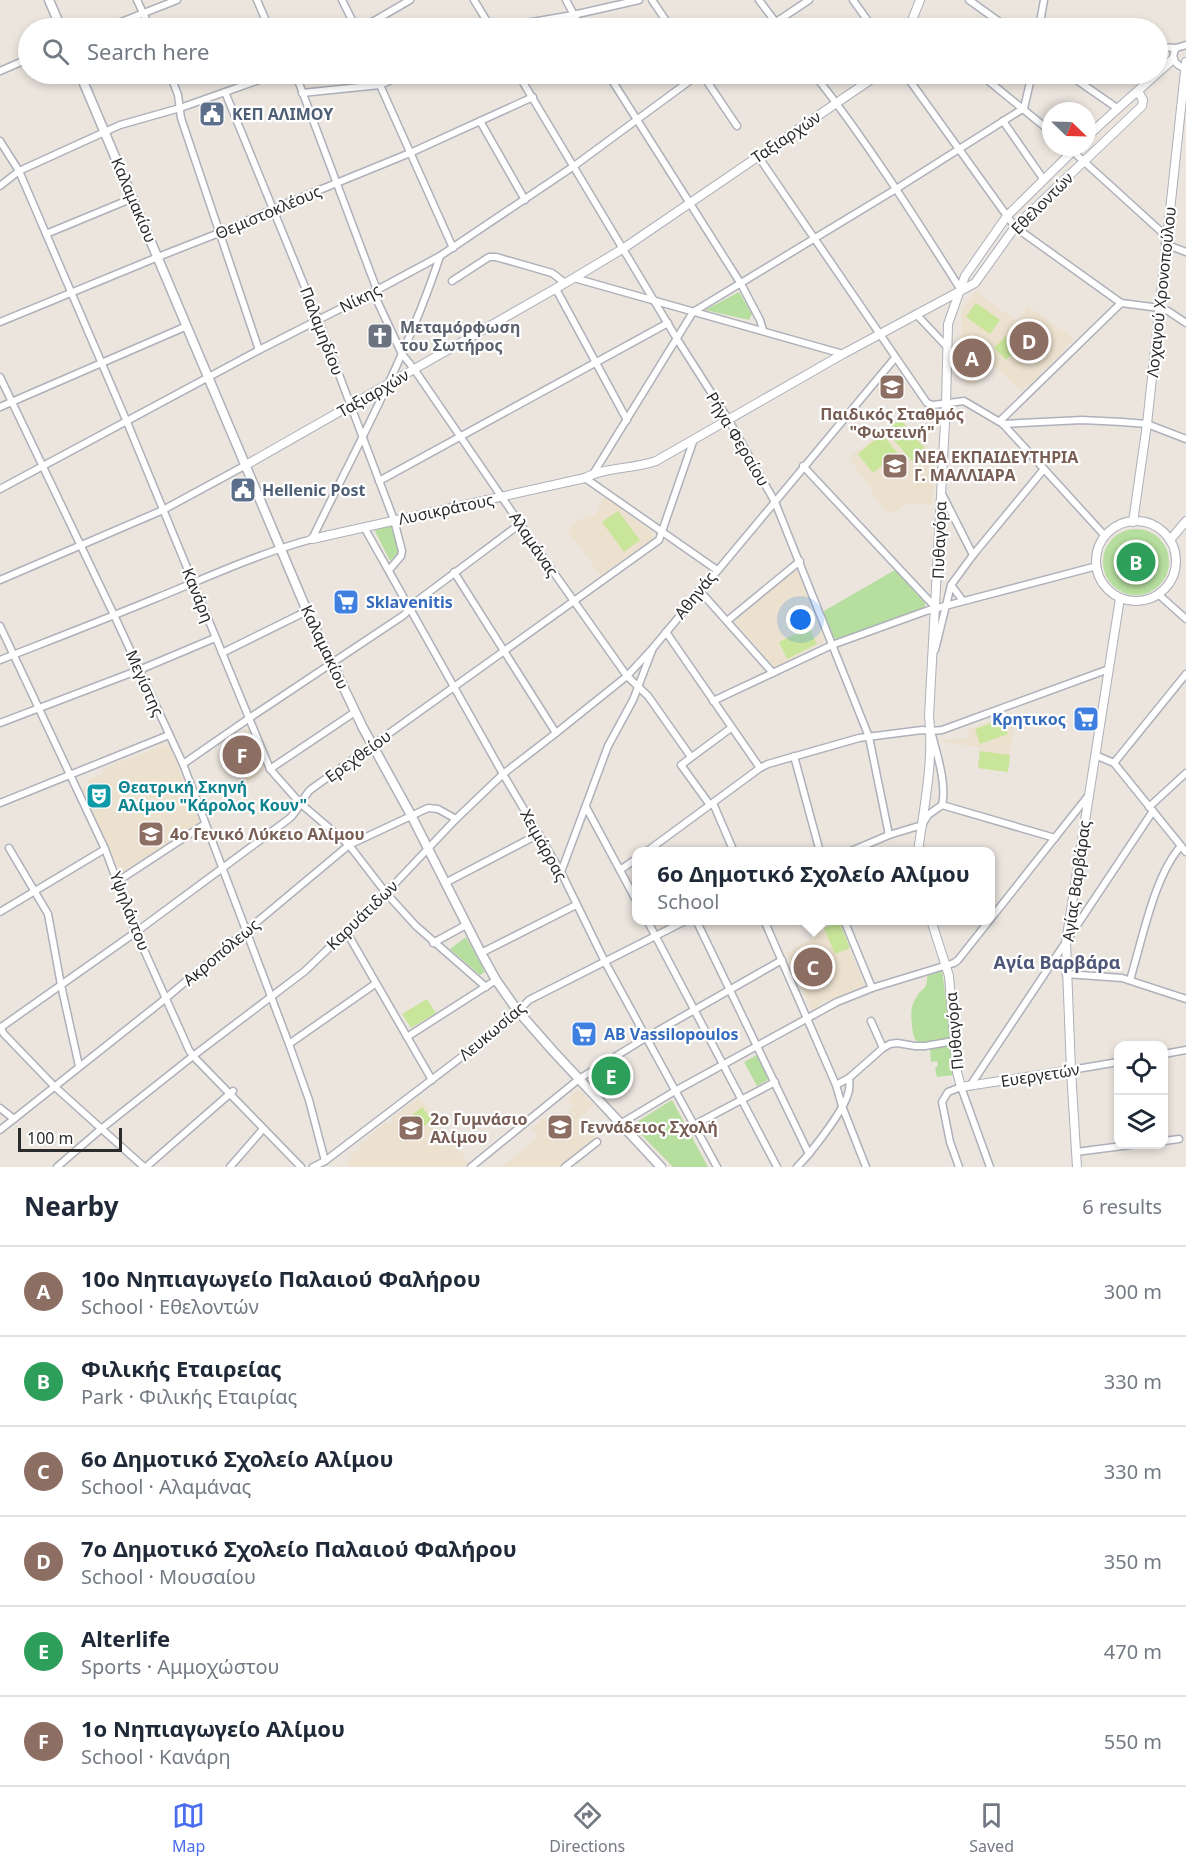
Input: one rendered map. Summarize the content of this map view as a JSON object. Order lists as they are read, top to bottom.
{
  "streets": {
    "main road": ["Καλαμακίου"],
    "street": [
      "Ταξιαρχών",
      "Εθελοντών",
      "Θεμιστοκλέους",
      "Λοχαγού Χρονοπούλου",
      "Νίκης",
      "Παλαμηδίου",
      "Ρήγα Φεραίου",
      "Λυσικράτους",
      "Πυθαγόρα",
      "Αλαμάνας",
      "Κανάρη",
      "Αθηνάς",
      "Μεγίστης",
      "Ερεχθείου",
      "Χειμάρρας",
      "Αγίας Βαρβάρας",
      "Υψηλάντου",
      "Καρυάτιδων",
      "Ακροπόλεως",
      "Λευκωσίας",
      "Ευεργετών"
    ]
  },
  "crossings": [
    ["Ταξιαρχών", "Καλαμακίου"],
    ["Ταξιαρχών", "Παλαμηδίου"],
    ["Ταξιαρχών", "Ρήγα Φεραίου"],
    ["Ταξιαρχών", "Αλαμάνας"],
    ["Ταξιαρχών", "Κανάρη"],
    ["Ταξιαρχών", "Μεγίστης"],
    ["Καλαμακίου", "Θεμιστοκλέους"],
    ["Καλαμακίου", "Νίκης"],
    ["Καλαμακίου", "Λυσικράτους"],
    ["Καλαμακίου", "Ερεχθείου"],
    ["Καλαμακίου", "Καρυάτιδων"],
    ["Καλαμακίου", "Ακροπόλεως"],
    ["Καλαμακίου", "Λευκωσίας"],
    ["Εθελοντών", "Λυσικράτους"],
    ["Εθελοντών", "Πυθαγόρα"],
    ["Θεμιστοκλέους", "Παλαμηδίου"],
    ["Θεμιστοκλέους", "Ρήγα Φεραίου"],
    ["Θεμιστοκλέους", "Αλαμάνας"],
    ["Θεμιστοκλέους", "Κανάρη"],
    ["Λοχαγού Χρονοπούλου", "Αγίας Βαρβάρας"],
    ["Νίκης", "Παλαμηδίου"],
    ["Νίκης", "Ρήγα Φεραίου"],
    ["Νίκης", "Αλαμάνας"],
    ["Νίκης", "Κανάρη"],
    ["Νίκης", "Μεγίστης"],
    ["Παλαμηδίου", "Λυσικράτους"],
    ["Παλαμηδίου", "Χειμάρρας"],
    ["Ρήγα Φεραίου", "Λυσικράτους"],
    ["Ρήγα Φεραίου", "Αθηνάς"],
    ["Λυσικράτους", "Αλαμάνας"],
    ["Λυσικράτους", "Κανάρη"],
    ["Λυσικράτους", "Μεγίστης"],
    ["Λυσικράτους", "Χειμάρρας"],
    ["Λυσικράτους", "Υψηλάντου"],
    ["Πυθαγόρα", "Ευεργετών"],
    ["Αλαμάνας", "Αθηνάς"],
    ["Αλαμάνας", "Ερεχθείου"],
    ["Αλαμάνας", "Καρυάτιδων"],
    ["Κανάρη", "Ερεχθείου"],
    ["Κανάρη", "Καρυάτιδων"],
    ["Κανάρη", "Ακροπόλεως"],
    ["Αθηνάς", "Χειμάρρας"],
    ["Αθηνάς", "Καρυάτιδων"],
    ["Μεγίστης", "Ερεχθείου"],
    ["Μεγίστης", "Καρυάτιδων"],
    ["Μεγίστης", "Ακροπόλεως"],
    ["Μεγίστης", "Λευκωσίας"],
    ["Ερεχθείου", "Χειμάρρας"],
    ["Ερεχθείου", "Υψηλάντου"],
    ["Χειμάρρας", "Καρυάτιδων"],
    ["Χειμάρρας", "Λευκωσίας"],
    ["Αγίας Βαρβάρας", "Ευεργετών"],
    ["Υψηλάντου", "Καρυάτιδων"],
    ["Υψηλάντου", "Ακροπόλεως"],
    ["Καρυάτιδων", "Ακροπόλεως"]
  ],
  "districts": ["Αγία Βαρβάρα"],
  "places": {
    "public building": ["ΚΕΠ ΑΛΙΜΟΥ", "Hellenic Post"],
    "church": ["Μεταμόρφωση του Σωτήρος"],
    "school or university": [
      "Παιδικός Σταθμός \"Φωτεινή\"",
      "ΝΕΑ ΕΚΠΑΙΔΕΥΤΗΡΙΑ Γ. ΜΑΛΛΙΑΡΑ",
      "4ο Γενικό Λύκειο Αλίμου",
      "Γεννάδειος Σχολή",
      "2ο Γυμνάσιο Αλίμου"
    ],
    "supermarket": ["Sklavenitis", "Κρητικος", "AB Vassilopoulos"],
    "theatre": ["Θεατρική Σκηνή Αλίμου \"Κάρολος Κουν\""]
  },
  "scale_bar": "100 m",
  "north": "bottom right",
  "page": {
    "search": "Search here",
    "pins": [
      "D",
      "A",
      "B",
      "F",
      "C",
      "E"
    ],
    "popup": ["6ο Δημοτικό Σχολείο Αλίμου", "School"],
    "scale": "100 m",
    "heading": ["Nearby", "6 results"],
    "list": [
      {
        "mark": "A",
        "name": "10ο Νηπιαγωγείο Παλαιού Φαλήρου",
        "note": "School · Εθελοντών",
        "value": "300 m"
      },
      {
        "mark": "B",
        "name": "Φιλικής Εταιρείας",
        "note": "Park · Φιλικής Εταιρίας",
        "value": "330 m"
      },
      {
        "mark": "C",
        "name": "6ο Δημοτικό Σχολείο Αλίμου",
        "note": "School · Αλαμάνας",
        "value": "330 m"
      },
      {
        "mark": "D",
        "name": "7ο Δημοτικό Σχολείο Παλαιού Φαλήρου",
        "note": "School · Μουσαίου",
        "value": "350 m"
      },
      {
        "mark": "E",
        "name": "Alterlife",
        "note": "Sports · Αμμοχώστου",
        "value": "470 m"
      },
      {
        "mark": "F",
        "name": "1o Νηπιαγωγείο Αλίμου",
        "note": "School · Κανάρη",
        "value": "550 m"
      }
    ],
    "nav": ["Map", "Directions", "Saved"]
  }
}
